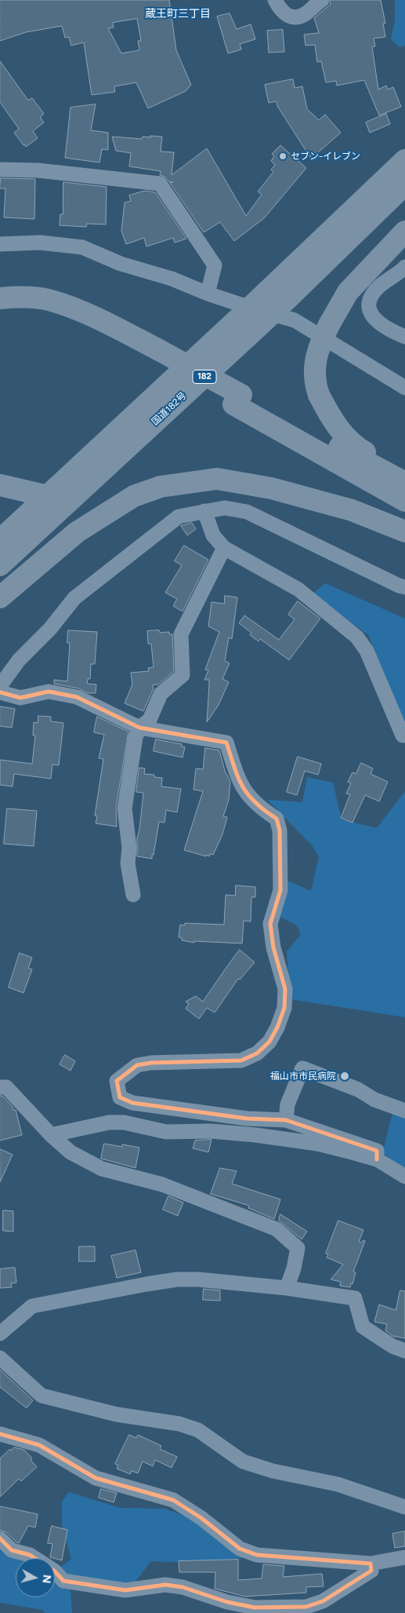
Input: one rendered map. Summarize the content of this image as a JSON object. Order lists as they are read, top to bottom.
{
  "streets": {
    "highway": ["182", "国道182号"]
  },
  "districts": ["蔵王町三丁目"],
  "places": ["セブン-イレブン", "福山市市民病院"],
  "north": "right"
}
